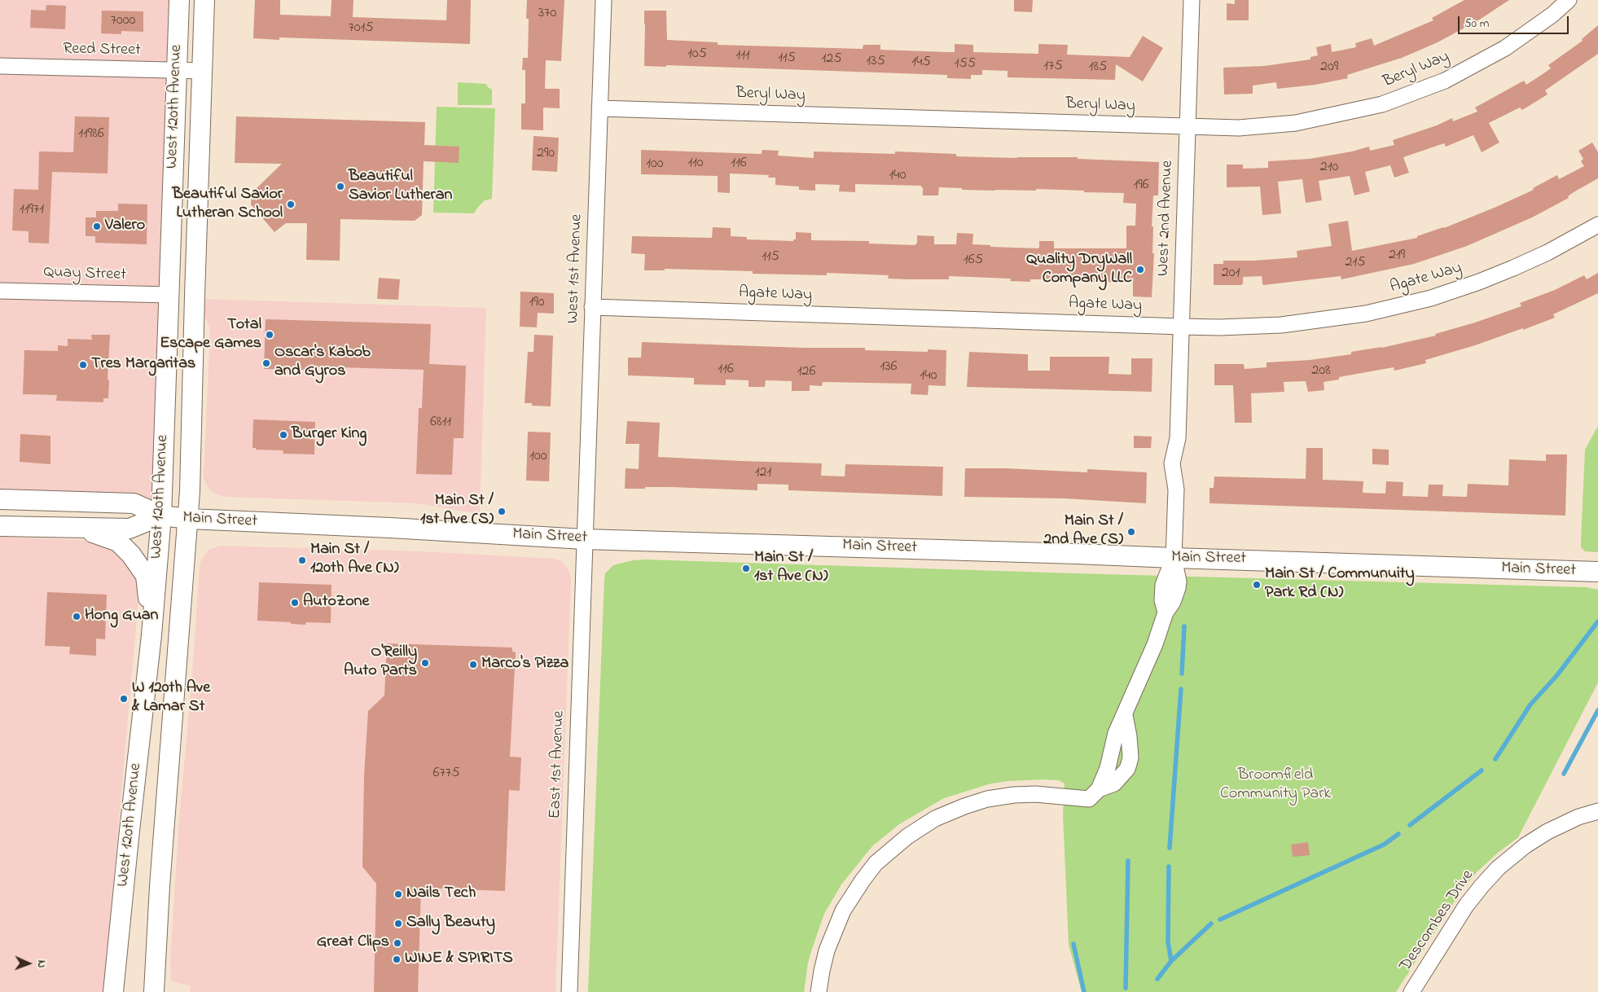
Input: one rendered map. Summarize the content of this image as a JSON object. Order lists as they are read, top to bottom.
{
  "streets": {
    "main road": ["West 120th Avenue", "Main Street"],
    "street": [
      "Reed Street",
      "Beryl Way",
      "West 2nd Avenue",
      "West 1st Avenue",
      "Quay Street",
      "Agate Way",
      "East 1st Avenue",
      "Descombes Drive"
    ]
  },
  "crossings": [
    ["Reed Street", "West 120th Avenue"],
    ["Beryl Way", "West 2nd Avenue"],
    ["Beryl Way", "West 1st Avenue"],
    ["West 120th Avenue", "Quay Street"],
    ["West 120th Avenue", "Main Street"],
    ["West 2nd Avenue", "Agate Way"],
    ["West 2nd Avenue", "Main Street"],
    ["West 1st Avenue", "Agate Way"],
    ["West 1st Avenue", "Main Street"],
    ["West 1st Avenue", "East 1st Avenue"],
    ["Main Street", "East 1st Avenue"]
  ],
  "parks": ["Broomfield Community Park"],
  "places": [
    "Beautiful Savior Lutheran",
    "Beautiful Savior Lutheran School",
    "Valero",
    "Quality DryWall Company LLC",
    "Total Escape Games",
    "Oscar's Kabob and Gyros",
    "Tres Margaritas",
    "Burger King",
    "Main St / 1st Ave (S)",
    "Main St / 2nd Ave (S)",
    "Main St / 120th Ave (N)",
    "Main St / 1st Ave (N)",
    "Main St / Communuity Park Rd (N)",
    "AutoZone",
    "Hong Guan",
    "O'Reilly Auto Parts",
    "Marco's Pizza",
    "W 120th Ave & Lamar St",
    "Nails Tech",
    "Sally Beauty",
    "Great Clips",
    "WINE & SPIRITS"
  ],
  "house_numbers": [
    "370",
    "7000",
    "7015",
    "105",
    "111",
    "115",
    "125",
    "135",
    "145",
    "155",
    "175",
    "185",
    "209",
    "11986",
    "290",
    "110",
    "116",
    "100",
    "210",
    "140",
    "196",
    "11971",
    "219",
    "115",
    "165",
    "215",
    "201",
    "190",
    "136",
    "116",
    "208",
    "126",
    "140",
    "6811",
    "100",
    "121",
    "6775"
  ],
  "scale_bar": "50 m",
  "north": "right"
}
